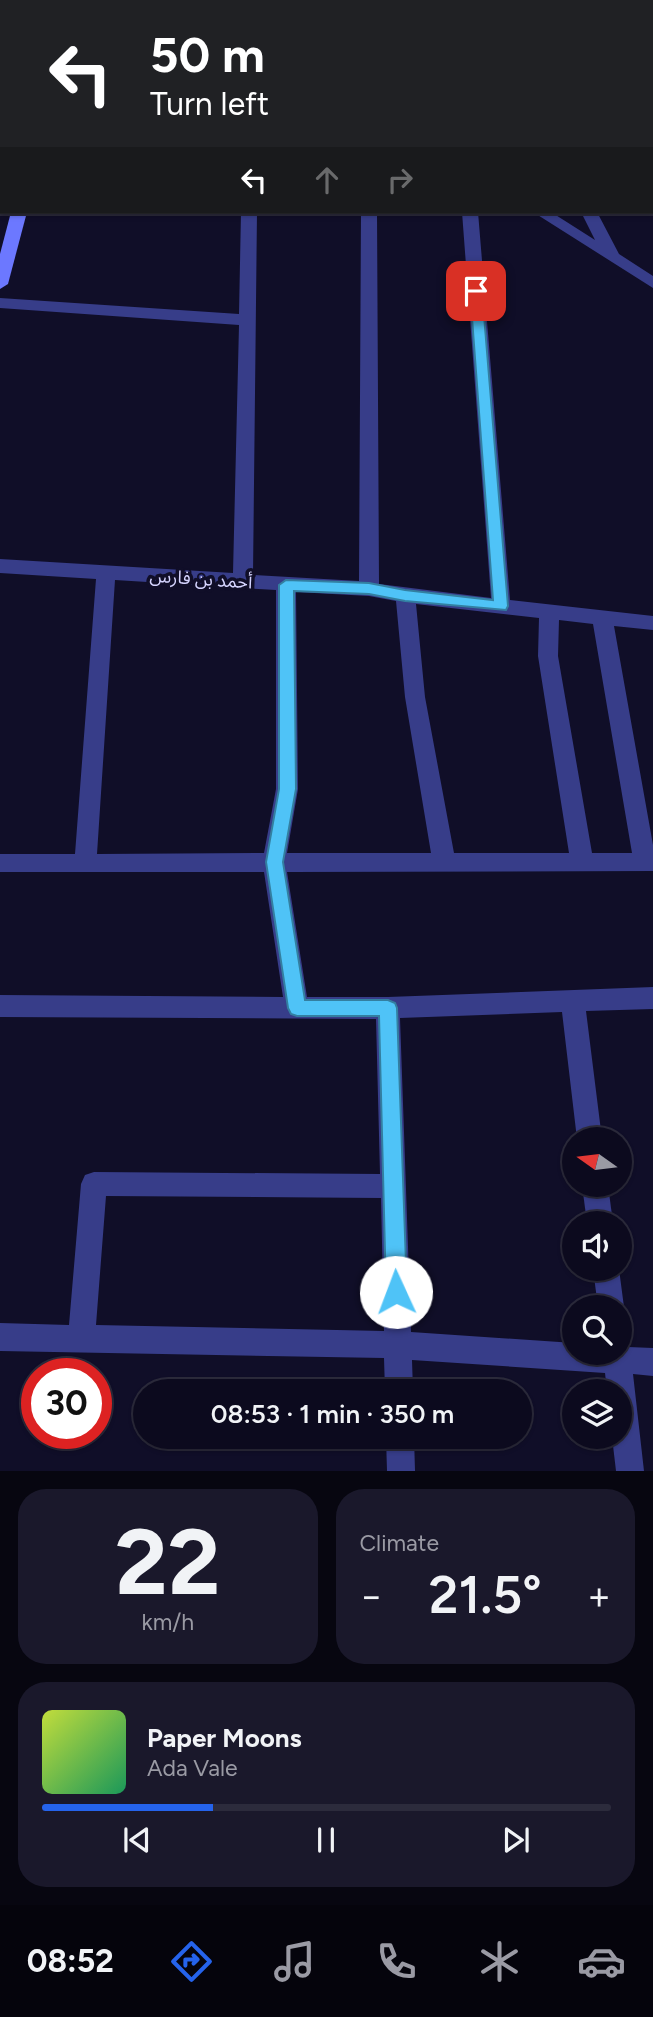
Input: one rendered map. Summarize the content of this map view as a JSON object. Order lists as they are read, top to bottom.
{
  "streets": {
    "street": ["أحمد بن فارس"]
  },
  "north": "left",
  "page": {
    "turn": ["50 m", "Turn left"],
    "limit": "30",
    "trip": "08:53 · 1 min · 350 m",
    "tile": [
      ["22", "km/h"],
      "Climate"
    ],
    "heat": ["−", "21.5°", "+"],
    "song": ["Paper Moons", "Ada Vale"],
    "tabs": "08:52"
  }
}
